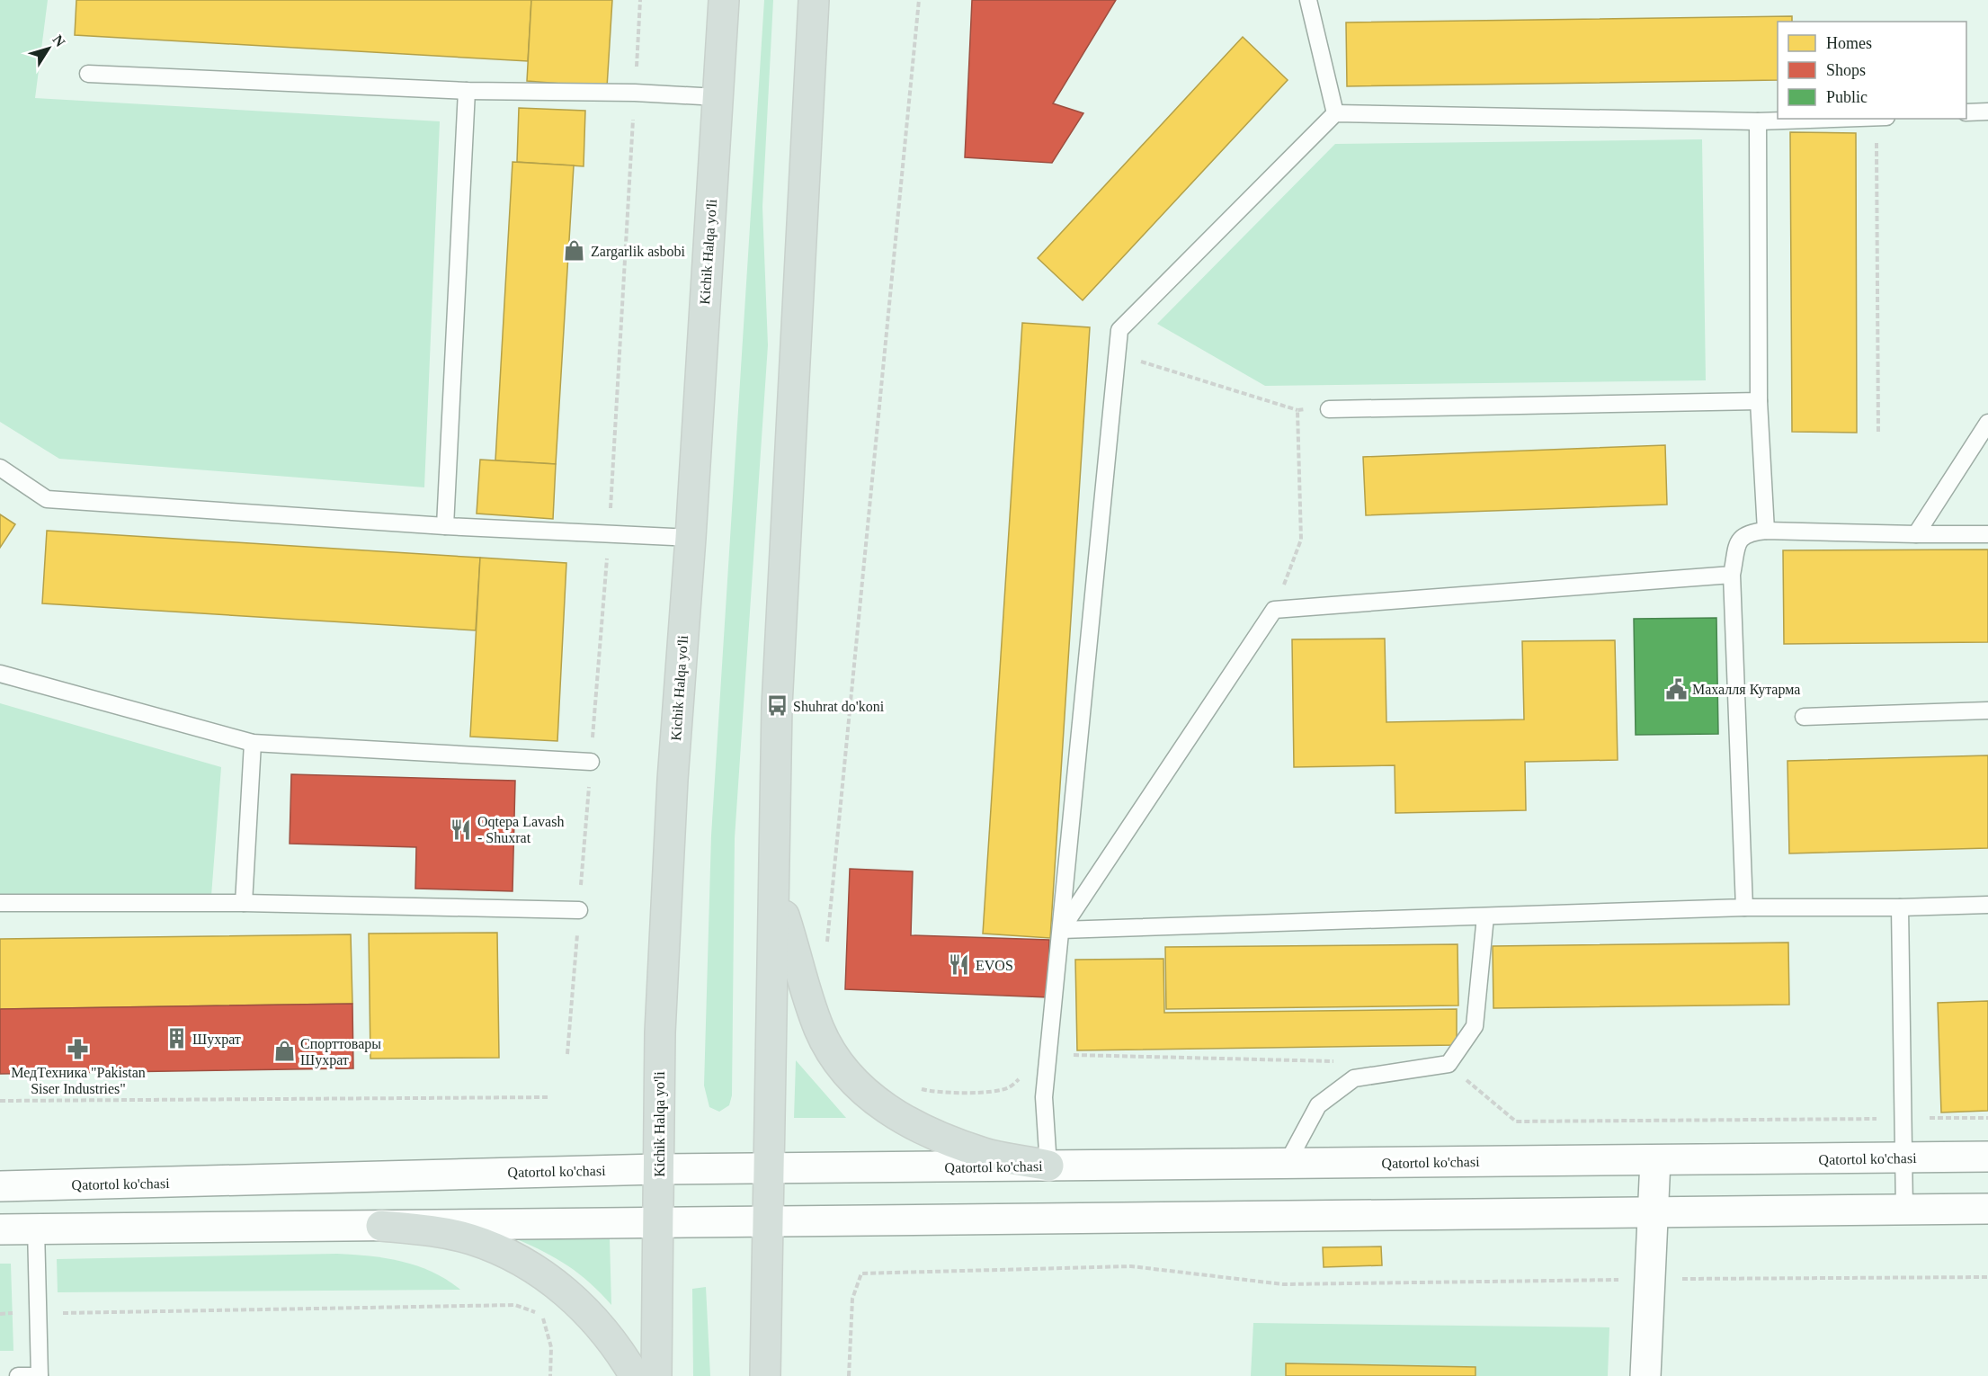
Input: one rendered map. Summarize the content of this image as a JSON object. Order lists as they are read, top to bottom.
{
  "streets": {
    "highway": ["Kichik Halqa yo'li"],
    "main road": ["Qatortol ko'chasi"]
  },
  "crossings": [
    ["Kichik Halqa yo'li", "Qatortol ko'chasi"]
  ],
  "places": {
    "shop": ["Zargarlik asbobi", "Спорттовары Шухрат"],
    "public building": ["Махалля Кутарма"],
    "bus stop": ["Shuhrat do'koni"],
    "restaurant": ["Oqtepa Lavash - Shuxrat", "EVOS"],
    "building": ["Шухрат"],
    "pharmacy": ["МедТехника \"Pakistan Siser Industries\""]
  },
  "legend": ["Homes", "Shops", "Public"],
  "north": "top right"
}
